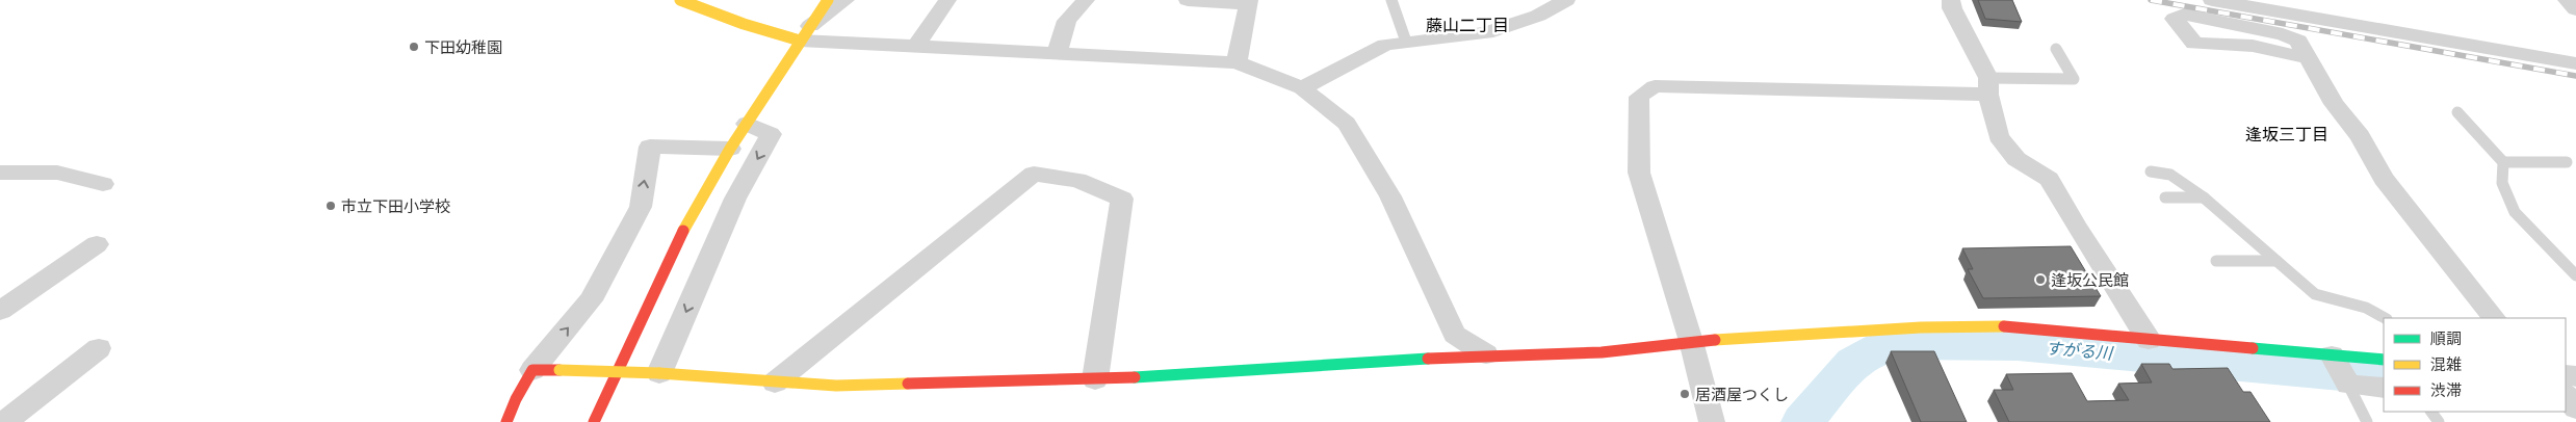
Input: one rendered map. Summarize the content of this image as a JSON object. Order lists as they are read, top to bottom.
{
  "districts": ["藤山二丁目", "逢坂三丁目"],
  "water": ["すがる川"],
  "places": [
    "下田幼稚園",
    "市立下田小学校",
    "逢坂公民館",
    "居酒屋つくし"
  ],
  "legend": ["順調", "混雑", "渋滞"]
}
